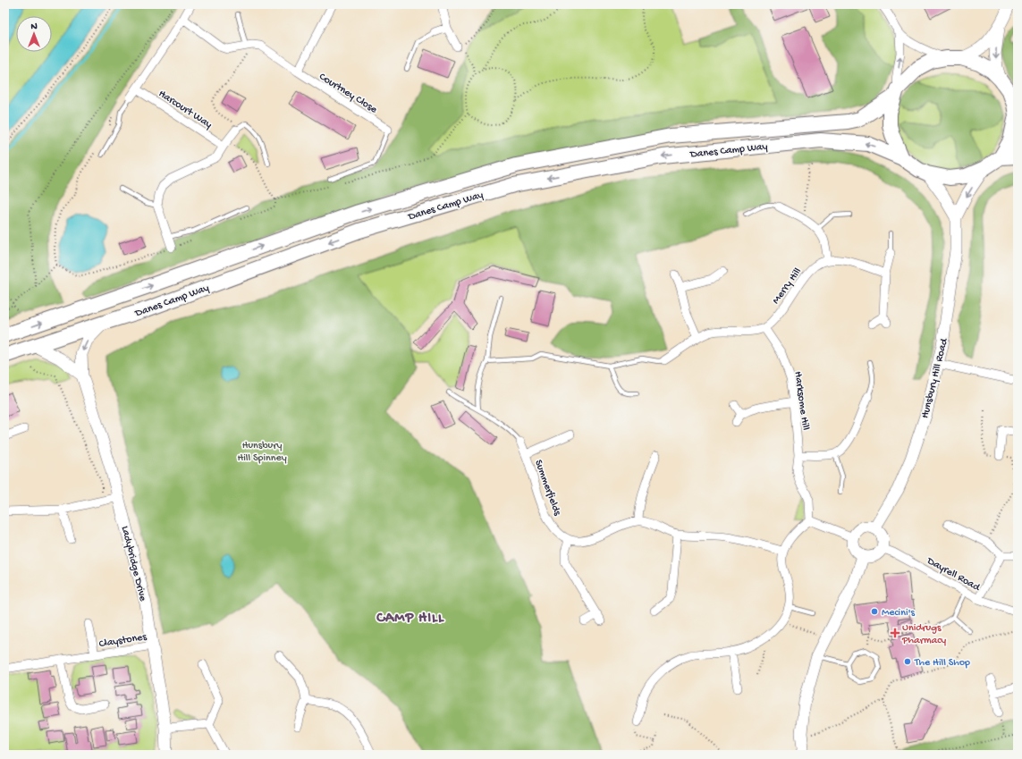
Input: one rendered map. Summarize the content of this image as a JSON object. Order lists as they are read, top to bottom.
{
  "streets": {
    "highway": ["Danes Camp Way"],
    "street": [
      "Courtney Close",
      "Harcourt Way",
      "Merry Hill",
      "Hunsbury Hill Road",
      "Harksome Hill",
      "Summerfields",
      "Ladybridge Drive",
      "Dayrell Road",
      "Claystones"
    ]
  },
  "crossings": [
    ["Danes Camp Way", "Hunsbury Hill Road"],
    ["Danes Camp Way", "Ladybridge Drive"],
    ["Merry Hill", "Harksome Hill"],
    ["Hunsbury Hill Road", "Dayrell Road"],
    ["Ladybridge Drive", "Claystones"]
  ],
  "districts": ["CAMP HILL"],
  "parks": ["Hunsbury Hill Spinney"],
  "places": {
    "other": ["Mecini's", "The Hill Shop"],
    "health": ["Unidrugs Pharmacy"]
  },
  "north": "top"
}
